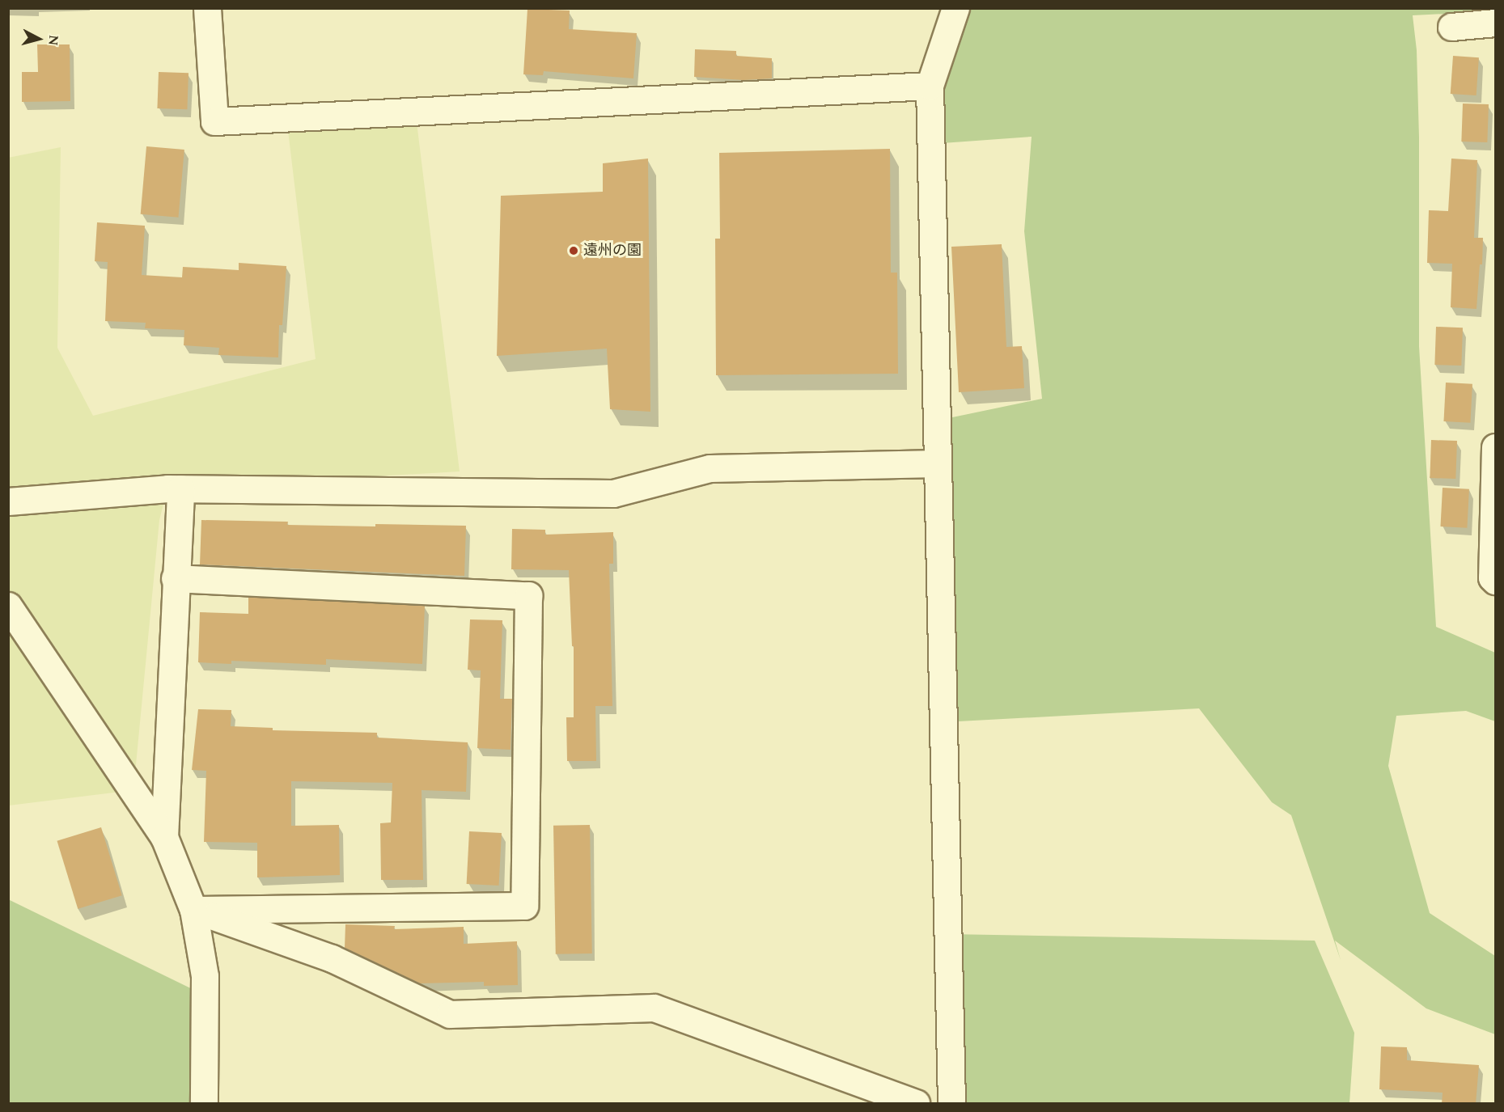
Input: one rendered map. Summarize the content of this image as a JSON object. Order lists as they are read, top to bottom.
{
  "places": ["遠州の園"],
  "north": "right"
}
